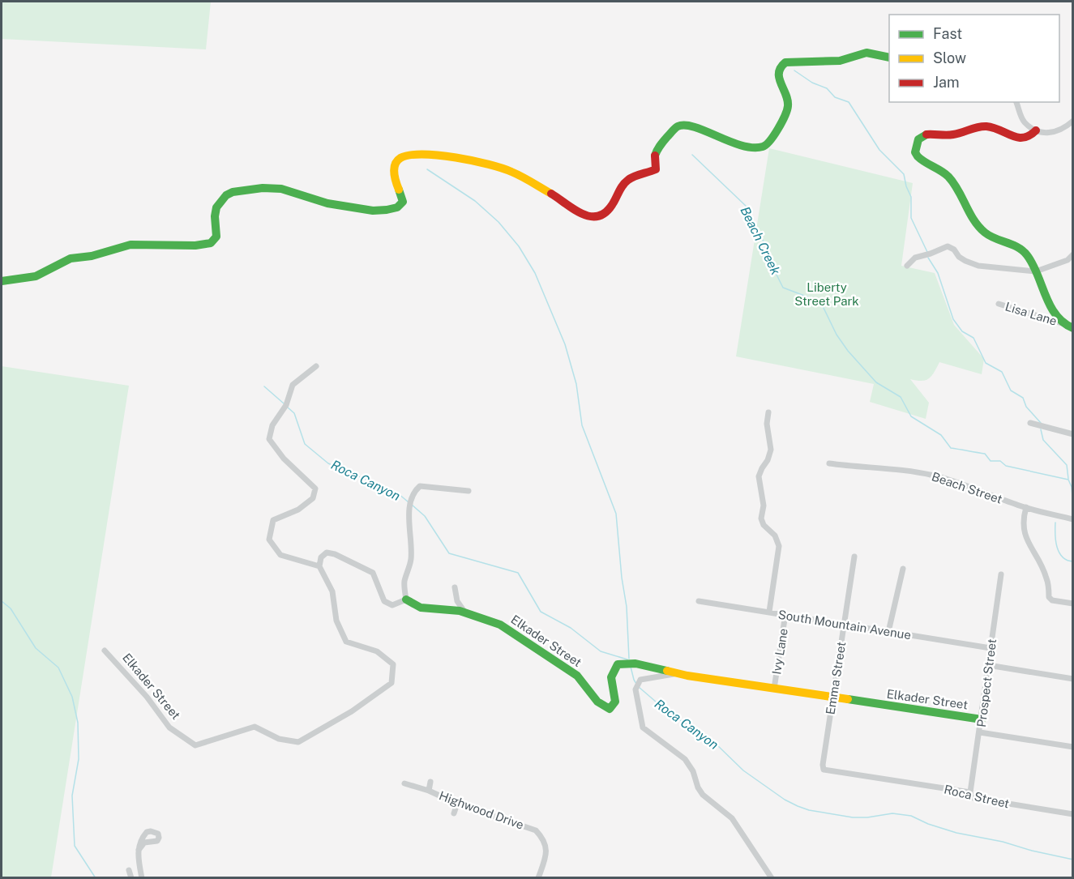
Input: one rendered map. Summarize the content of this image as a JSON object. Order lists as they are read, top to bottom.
{
  "streets": {
    "street": [
      "Lisa Lane",
      "Beach Street",
      "South Mountain Avenue",
      "Elkader Street",
      "Ivy Lane",
      "Emma Street",
      "Prospect Street",
      "Roca Street",
      "Highwood Drive"
    ]
  },
  "crossings": [
    ["South Mountain Avenue", "Ivy Lane"],
    ["South Mountain Avenue", "Emma Street"],
    ["South Mountain Avenue", "Prospect Street"],
    ["Elkader Street", "Ivy Lane"],
    ["Elkader Street", "Emma Street"],
    ["Elkader Street", "Prospect Street"],
    ["Emma Street", "Roca Street"],
    ["Prospect Street", "Roca Street"]
  ],
  "water": ["Beach Creek", "Roca Canyon"],
  "parks": ["Liberty Street Park"],
  "legend": ["Fast", "Slow", "Jam"]
}
